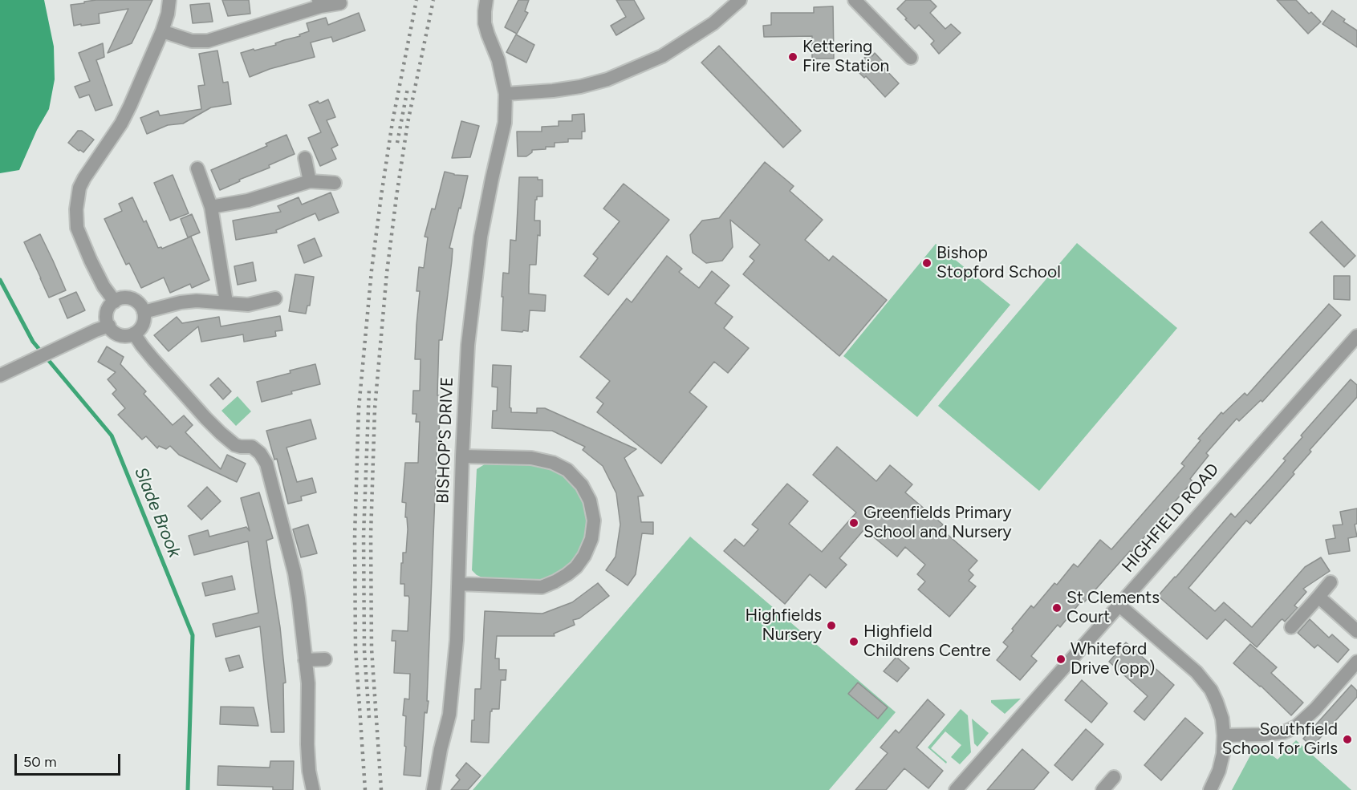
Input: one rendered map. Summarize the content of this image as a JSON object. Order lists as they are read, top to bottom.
{
  "streets": {
    "street": ["BISHOP'S DRIVE", "HIGHFIELD ROAD"]
  },
  "water": ["Slade Brook"],
  "places": [
    "Kettering Fire Station",
    "Bishop Stopford School",
    "Greenfields Primary School and Nursery",
    "St Clements Court",
    "Highfields Nursery",
    "Highfield Childrens Centre",
    "Whiteford Drive (opp)",
    "Southfield School for Girls"
  ],
  "scale_bar": "50 m"
}
